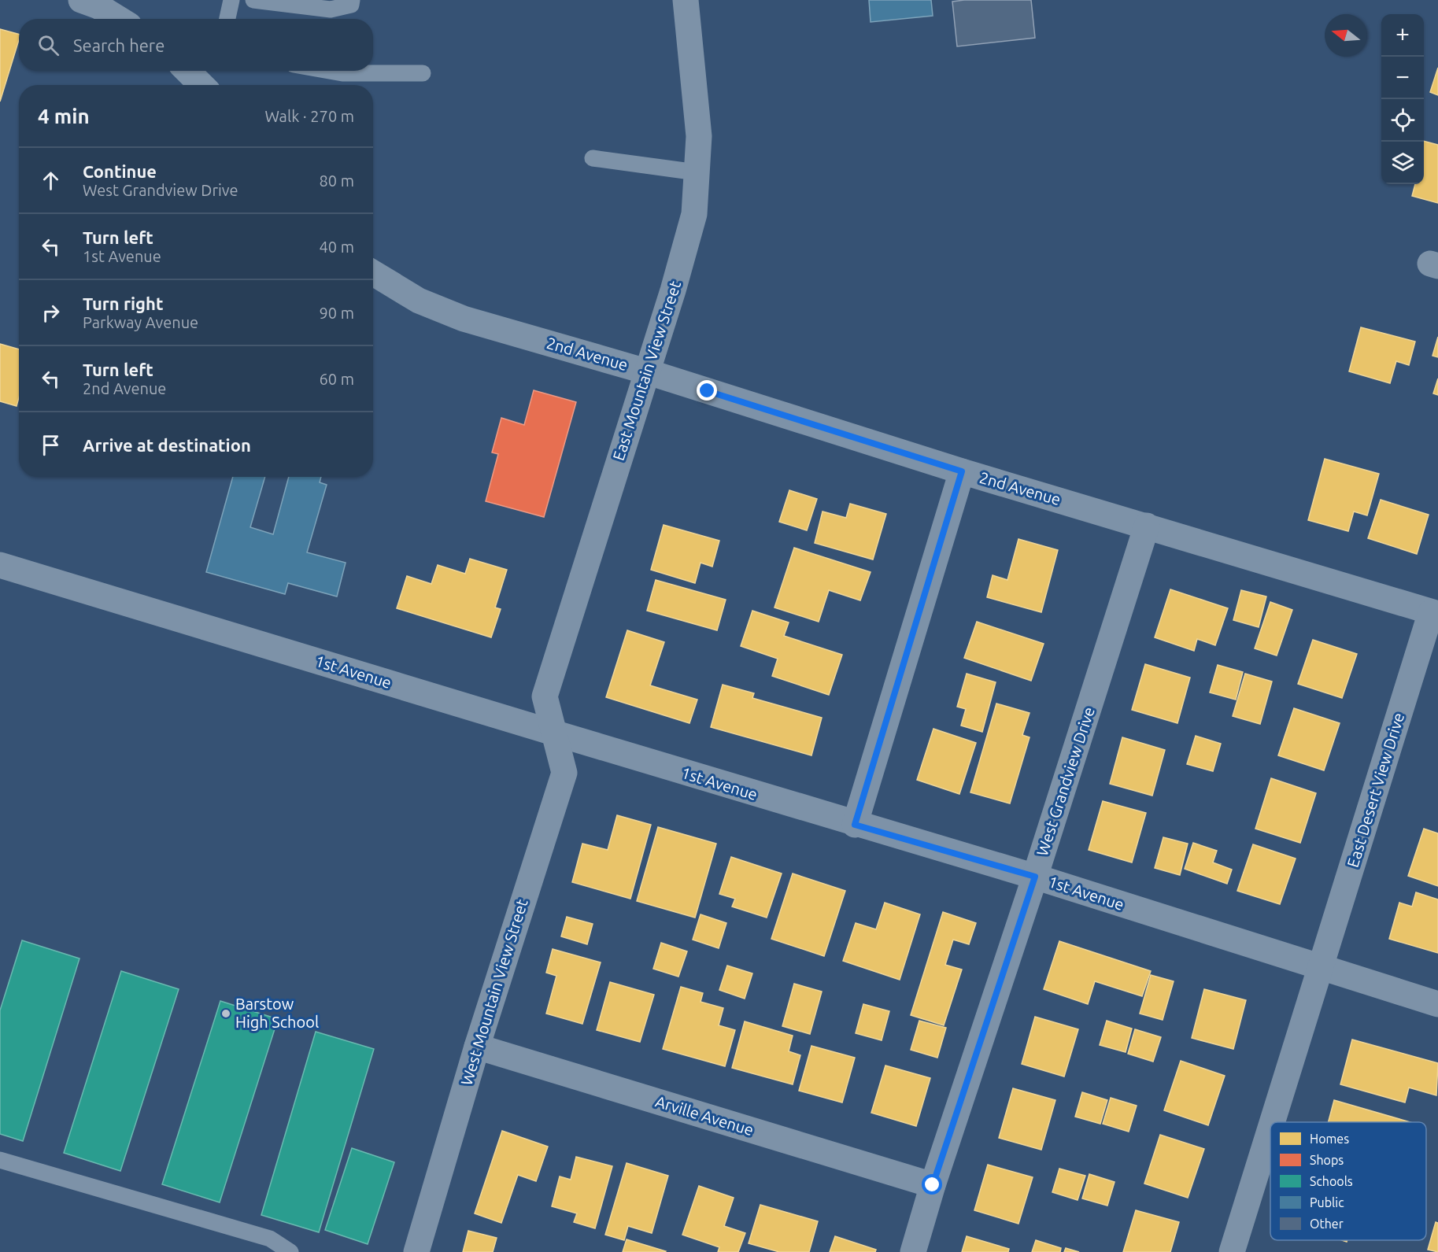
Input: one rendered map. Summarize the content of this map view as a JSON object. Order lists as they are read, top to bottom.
{
  "streets": {
    "street": [
      "2nd Avenue",
      "East Mountain View Street",
      "1st Avenue",
      "West Grandview Drive",
      "East Desert View Drive",
      "West Mountain View Street",
      "Arville Avenue"
    ]
  },
  "crossings": [
    ["2nd Avenue", "East Mountain View Street"],
    ["2nd Avenue", "West Grandview Drive"],
    ["2nd Avenue", "East Desert View Drive"],
    ["East Mountain View Street", "1st Avenue"],
    ["East Mountain View Street", "West Mountain View Street"],
    ["1st Avenue", "West Grandview Drive"],
    ["1st Avenue", "East Desert View Drive"],
    ["1st Avenue", "West Mountain View Street"],
    ["West Grandview Drive", "Arville Avenue"],
    ["West Mountain View Street", "Arville Avenue"]
  ],
  "places": ["Barstow High School"],
  "legend": [
    "Homes",
    "Shops",
    "Schools",
    "Public",
    "Other"
  ],
  "north": "left",
  "page": {
    "map_buttons": ["+", "−"],
    "search": "Search here",
    "heading": ["4 min", "Walk · 270 m"],
    "list": [
      ["Continue", "West Grandview Drive", "80 m"],
      ["Turn left", "1st Avenue", "40 m"],
      ["Turn right", "Parkway Avenue", "90 m"],
      ["Turn left", "2nd Avenue", "60 m"],
      "Arrive at destination"
    ]
  }
}
